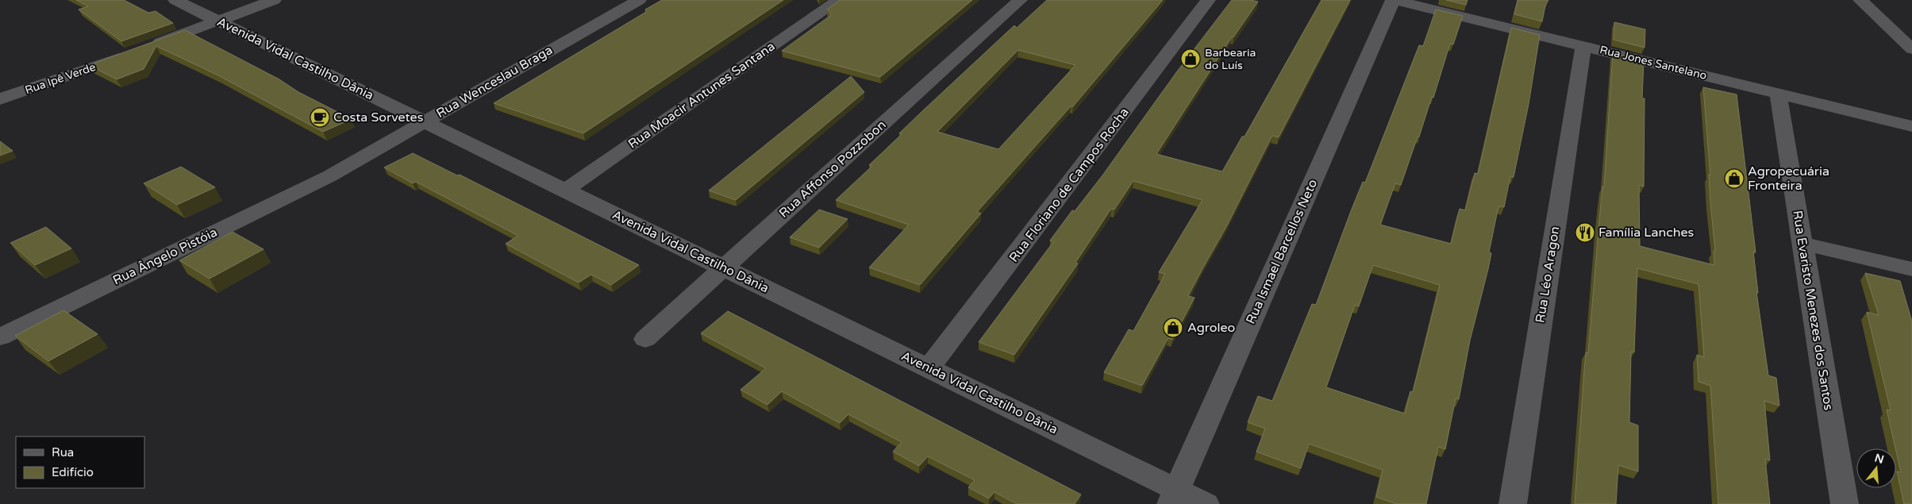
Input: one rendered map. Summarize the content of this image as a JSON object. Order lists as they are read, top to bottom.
{
  "streets": {
    "street": [
      "Avenida Vidal Castilho Dânia",
      "Rua Jones Santelano",
      "Rua Ipê Verde",
      "Rua Wenceslau Braga",
      "Rua Moacir Antunes Santana",
      "Rua Affonso Pozzobon",
      "Rua Floriano de Campos Rocha",
      "Rua Ismael Barcellos Neto",
      "Rua Ângelo Pistóia",
      "Rua Léo Aragon",
      "Rua Evaristo Menezes dos Santos"
    ]
  },
  "crossings": [
    ["Avenida Vidal Castilho Dânia", "Rua Ipê Verde"],
    ["Avenida Vidal Castilho Dânia", "Rua Wenceslau Braga"],
    ["Avenida Vidal Castilho Dânia", "Rua Moacir Antunes Santana"],
    ["Avenida Vidal Castilho Dânia", "Rua Affonso Pozzobon"],
    ["Avenida Vidal Castilho Dânia", "Rua Floriano de Campos Rocha"],
    ["Avenida Vidal Castilho Dânia", "Rua Ismael Barcellos Neto"],
    ["Rua Jones Santelano", "Rua Ismael Barcellos Neto"],
    ["Rua Jones Santelano", "Rua Léo Aragon"],
    ["Rua Jones Santelano", "Rua Evaristo Menezes dos Santos"],
    ["Rua Wenceslau Braga", "Rua Ângelo Pistóia"]
  ],
  "places": {
    "shop": ["Barbearia do Luís", "Agropecuária Fronteira", "Agroleo"],
    "cafe": ["Costa Sorvetes"],
    "restaurant": ["Família Lanches"]
  },
  "legend": ["Rua", "Edifício"],
  "north": "top"
}
